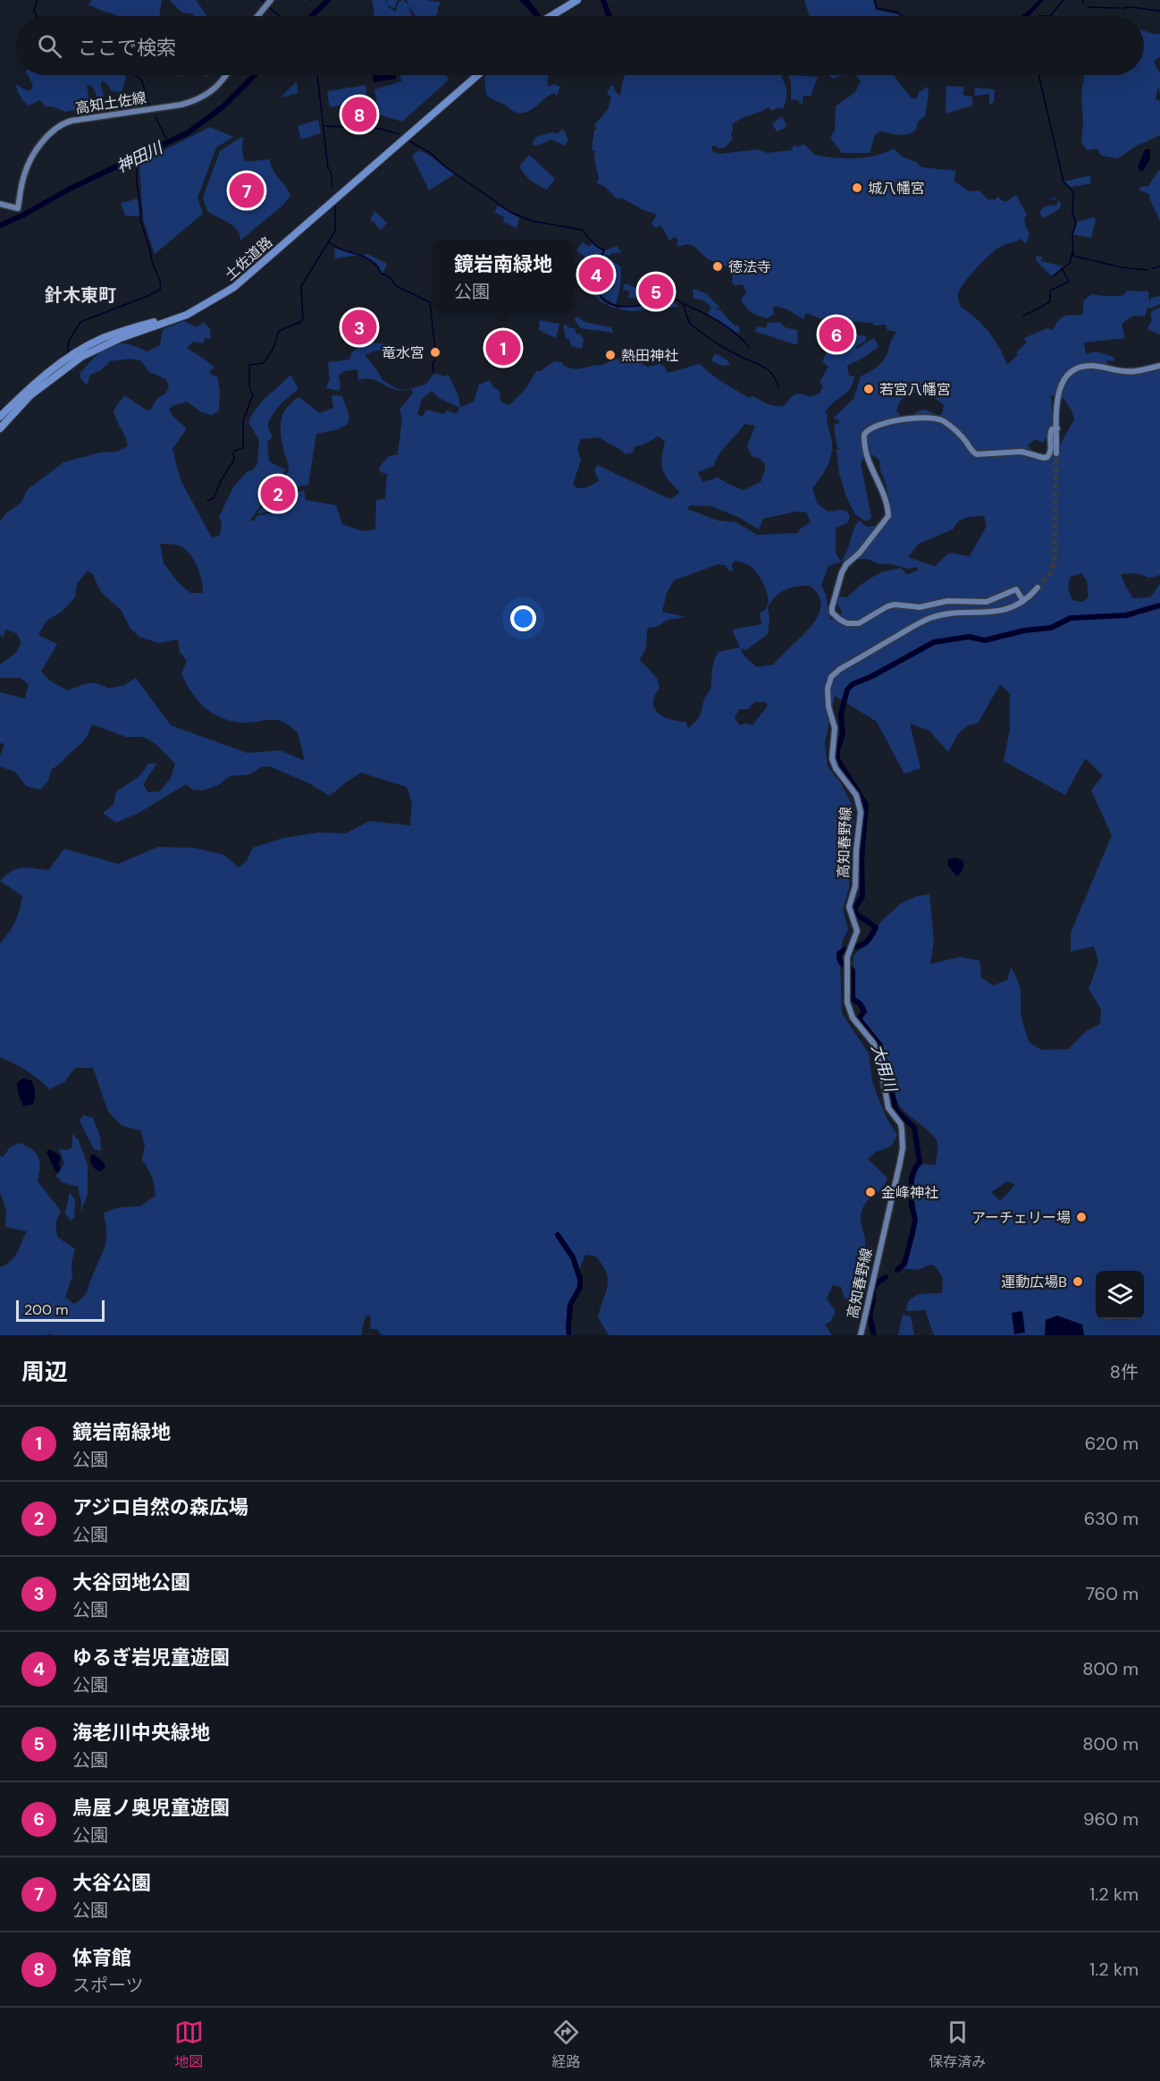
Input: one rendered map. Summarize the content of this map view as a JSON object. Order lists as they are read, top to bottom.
{
  "streets": {
    "highway": ["土佐道路"],
    "main road": ["高知土佐線", "高知春野線"]
  },
  "districts": ["針木東町"],
  "water": ["神田川", "大用川"],
  "places": [
    "城八幡宮",
    "徳法寺",
    "竜水宮",
    "熱田神社",
    "若宮八幡宮",
    "金峰神社",
    "アーチェリー場",
    "運動広場B"
  ],
  "scale_bar": "200 m",
  "page": {
    "search": "ここで検索",
    "pins": [
      "8",
      "7",
      "4",
      "5",
      "3",
      "6",
      "1",
      "2"
    ],
    "popup": ["鏡岩南緑地", "公園"],
    "scale": "200 m",
    "heading": ["周辺", "8件"],
    "list": [
      {
        "mark": "1",
        "name": "鏡岩南緑地",
        "note": "公園",
        "value": "620 m"
      },
      {
        "mark": "2",
        "name": "アジロ自然の森広場",
        "note": "公園",
        "value": "630 m"
      },
      {
        "mark": "3",
        "name": "大谷団地公園",
        "note": "公園",
        "value": "760 m"
      },
      {
        "mark": "4",
        "name": "ゆるぎ岩児童遊園",
        "note": "公園",
        "value": "800 m"
      },
      {
        "mark": "5",
        "name": "海老川中央緑地",
        "note": "公園",
        "value": "800 m"
      },
      {
        "mark": "6",
        "name": "鳥屋ノ奥児童遊園",
        "note": "公園",
        "value": "960 m"
      },
      {
        "mark": "7",
        "name": "大谷公園",
        "note": "公園",
        "value": "1.2 km"
      },
      {
        "mark": "8",
        "name": "体育館",
        "note": "スポーツ",
        "value": "1.2 km"
      }
    ],
    "nav": ["地図", "経路", "保存済み"]
  }
}
